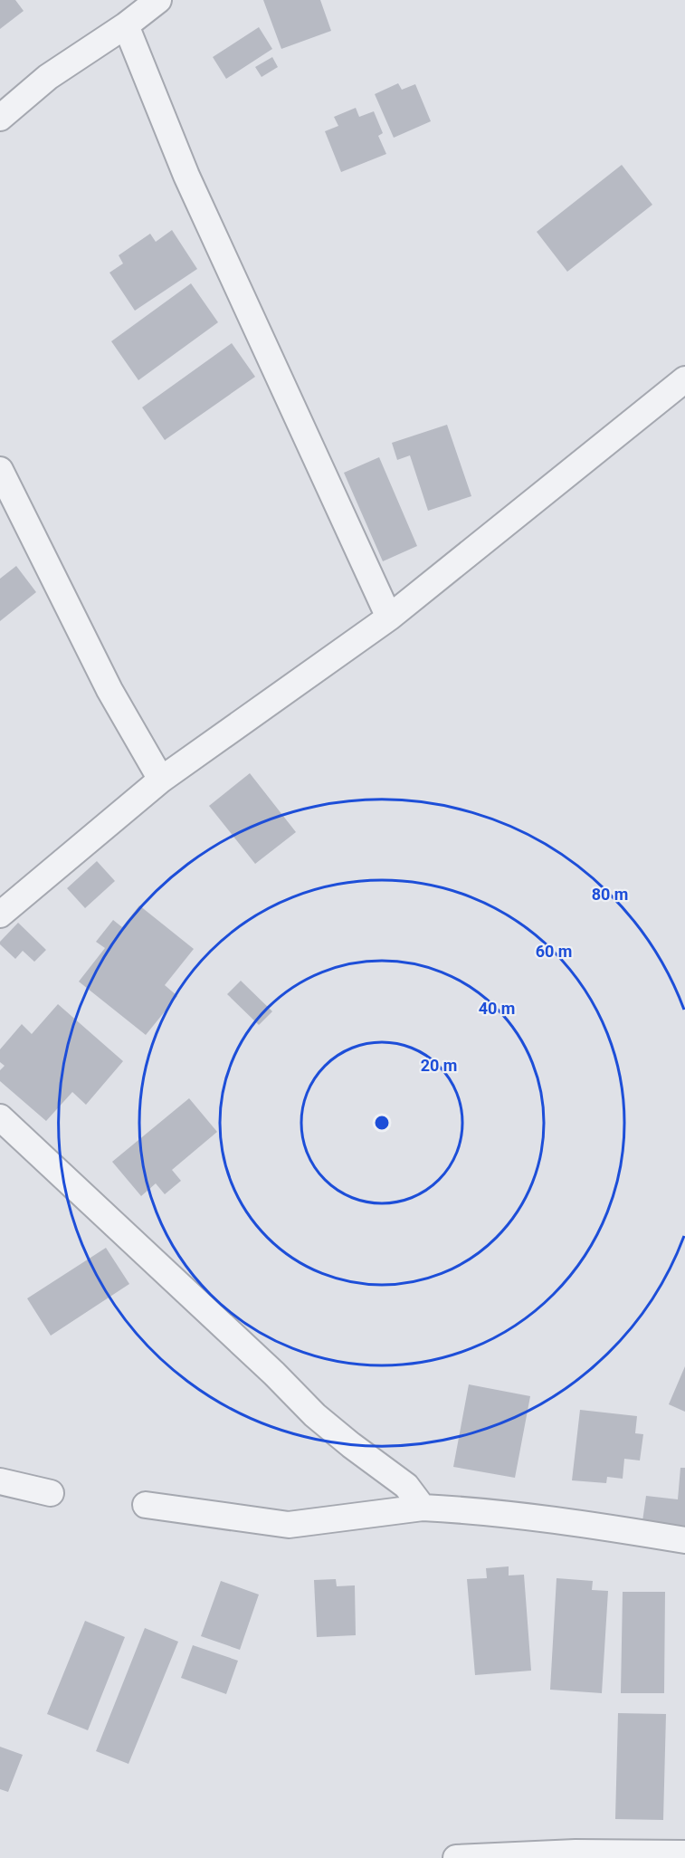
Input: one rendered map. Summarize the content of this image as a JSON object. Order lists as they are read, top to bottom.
{
  "rings": [
    "80 m",
    "60 m",
    "40 m",
    "20 m"
  ]
}
